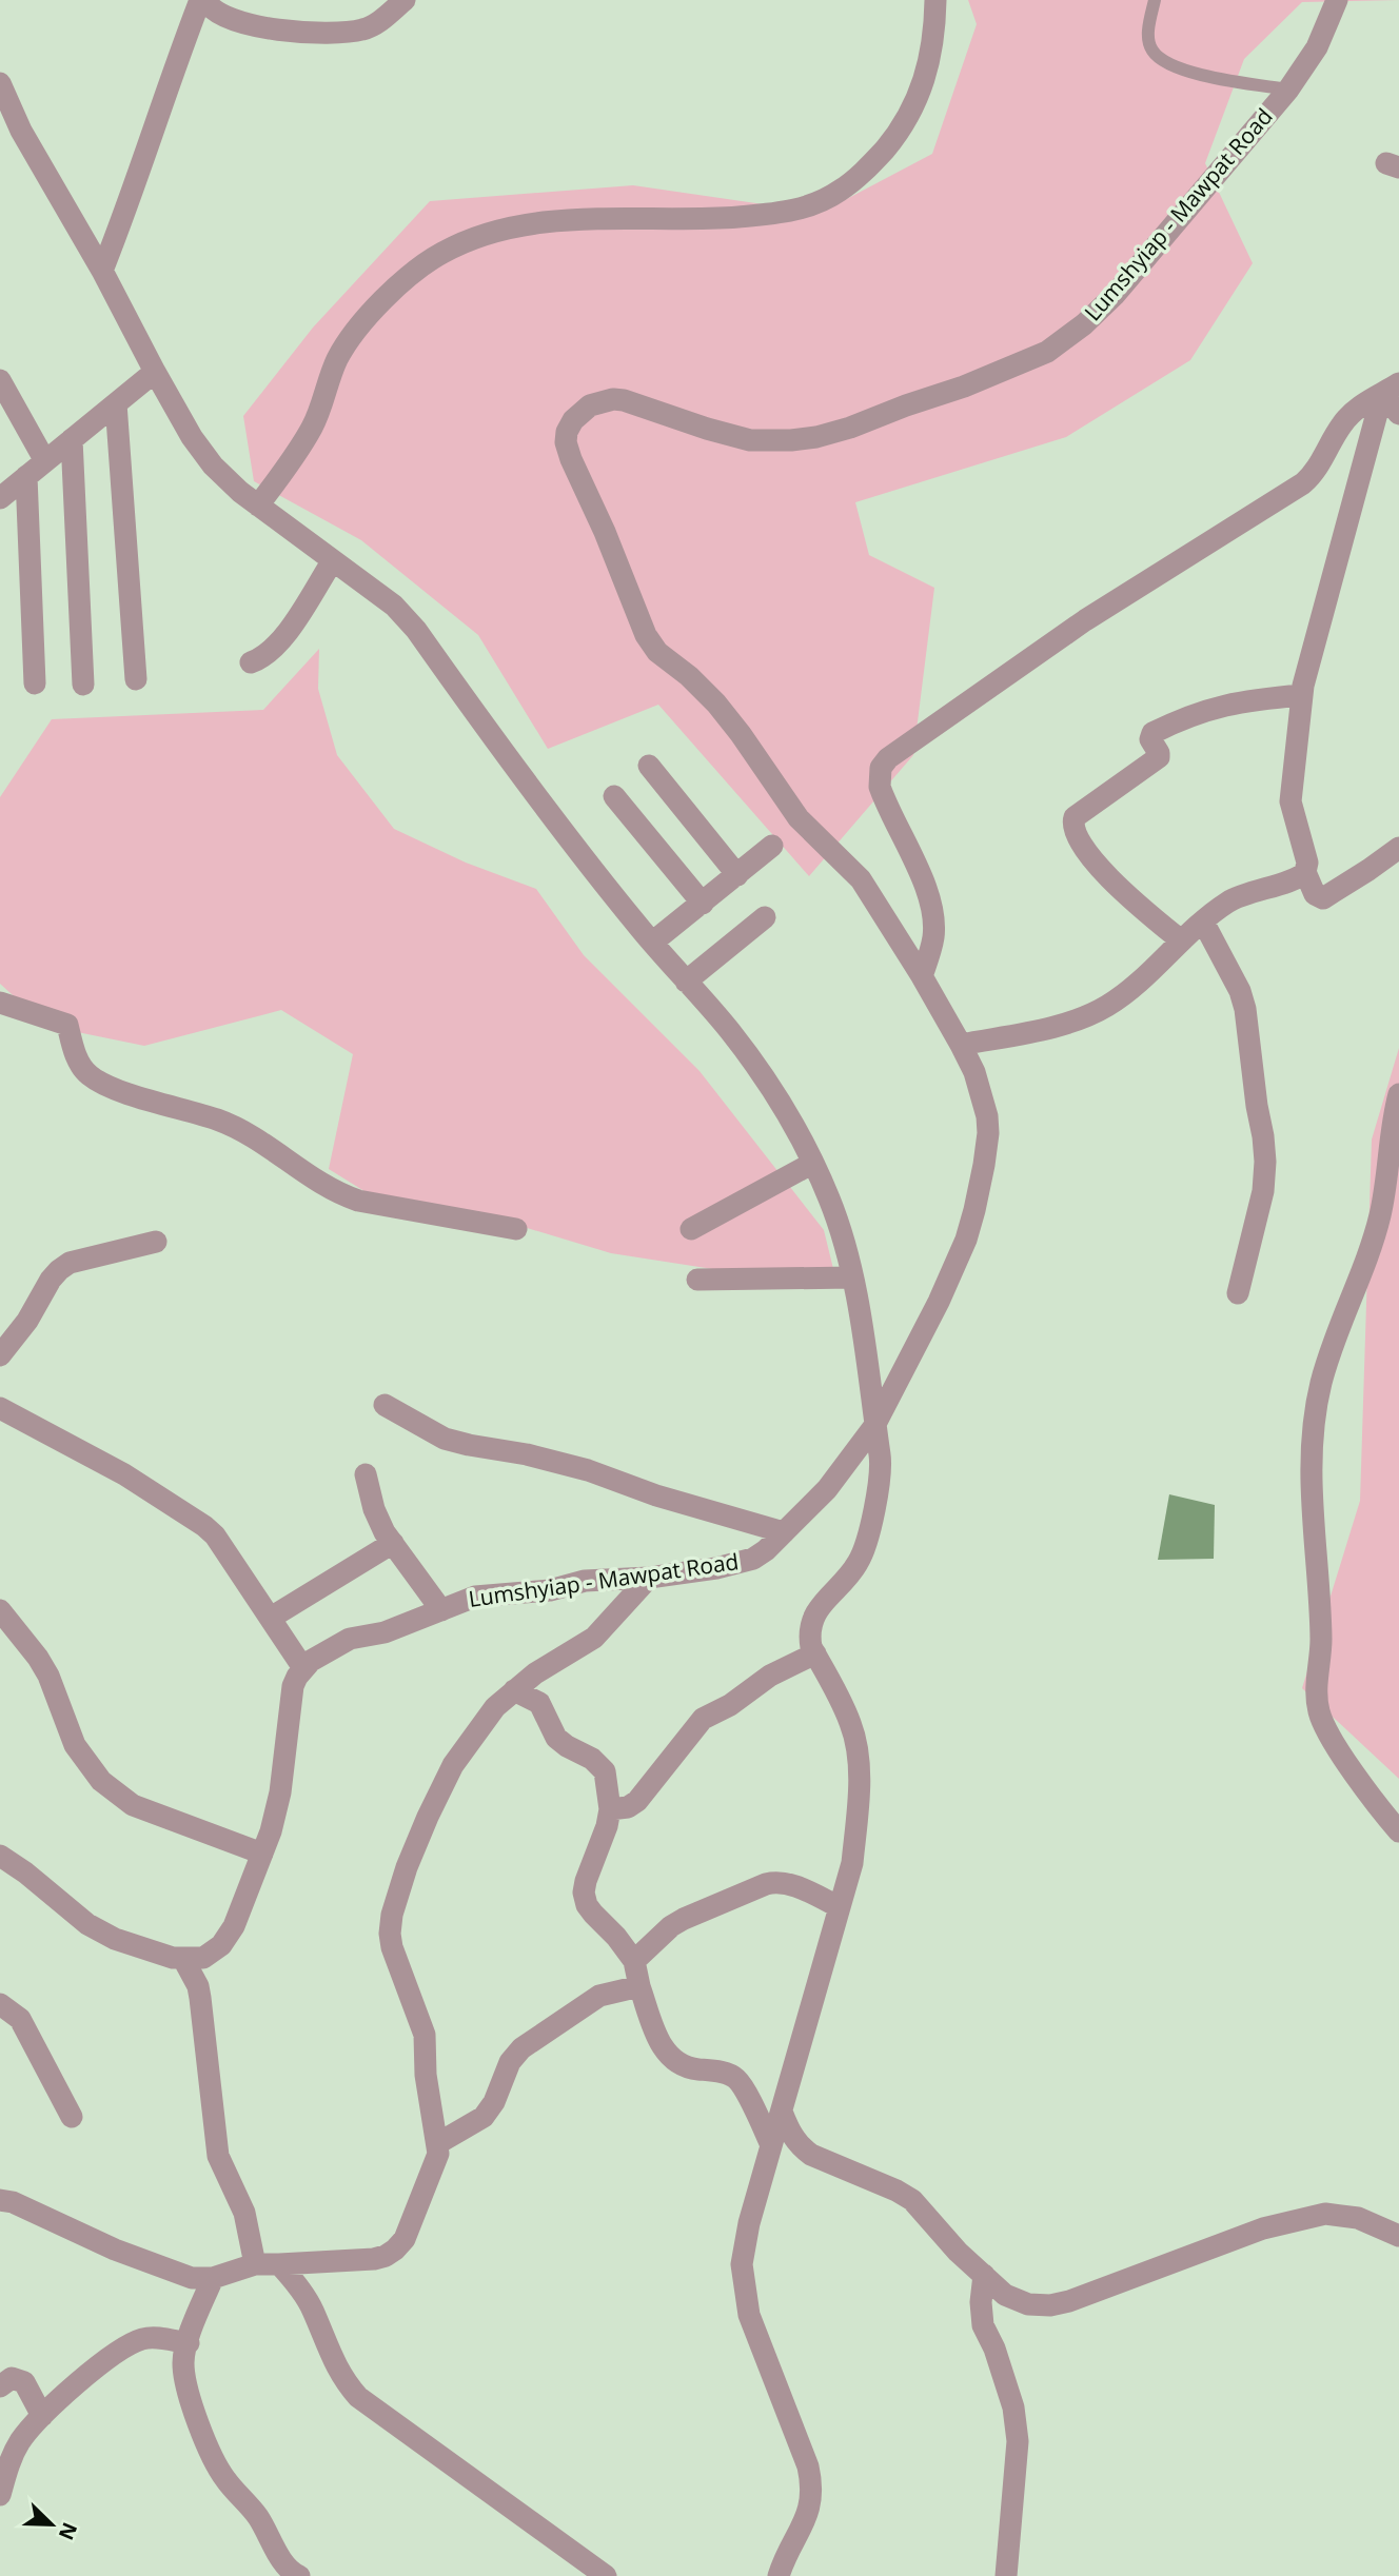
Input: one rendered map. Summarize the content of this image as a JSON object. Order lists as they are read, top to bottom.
{
  "streets": {
    "street": ["Lumshyiap - Mawpat Road"]
  },
  "north": "bottom right"
}
